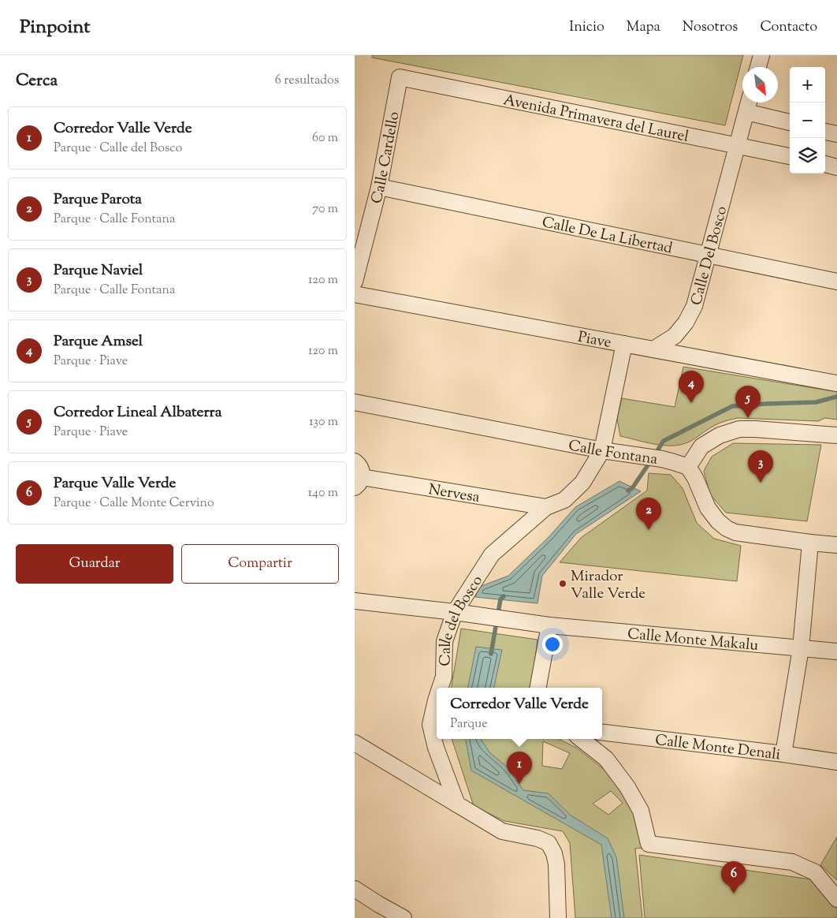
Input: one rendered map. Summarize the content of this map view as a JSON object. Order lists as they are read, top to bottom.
{
  "streets": {
    "street": [
      "Avenida Primavera del Laurel",
      "Calle Cardello",
      "Calle De La Libertad",
      "Calle Del Bosco",
      "Piave",
      "Calle Fontana",
      "Nervesa",
      "Calle del Bosco",
      "Calle Monte Makalu",
      "Calle Monte Denali"
    ]
  },
  "crossings": [
    ["Avenida Primavera del Laurel", "Calle Cardello"],
    ["Avenida Primavera del Laurel", "Calle Del Bosco"],
    ["Calle Cardello", "Calle De La Libertad"],
    ["Calle De La Libertad", "Calle Del Bosco"],
    ["Calle Del Bosco", "Piave"],
    ["Piave", "Calle del Bosco"],
    ["Calle Fontana", "Calle del Bosco"],
    ["Nervesa", "Calle del Bosco"],
    ["Calle del Bosco", "Calle Monte Makalu"]
  ],
  "places": ["Mirador Valle Verde"],
  "north": "bottom right",
  "page": {
    "header": "Pinpoint",
    "nav": [
      "Inicio",
      "Mapa",
      "Nosotros",
      "Contacto"
    ],
    "heading": ["Cerca", "6 resultados"],
    "map_buttons": ["+", "−"],
    "list": [
      {
        "mark": "1",
        "name": "Corredor Valle Verde",
        "note": "Parque · Calle del Bosco",
        "value": "60 m"
      },
      {
        "mark": "2",
        "name": "Parque Parota",
        "note": "Parque · Calle Fontana",
        "value": "70 m"
      },
      {
        "mark": "3",
        "name": "Parque Naviel",
        "note": "Parque · Calle Fontana",
        "value": "120 m"
      },
      {
        "mark": "4",
        "name": "Parque Amsel",
        "note": "Parque · Piave",
        "value": "120 m"
      },
      {
        "mark": "5",
        "name": "Corredor Lineal Albaterra",
        "note": "Parque · Piave",
        "value": "130 m"
      },
      {
        "mark": "6",
        "name": "Parque Valle Verde",
        "note": "Parque · Calle Monte Cervino",
        "value": "140 m"
      }
    ],
    "pins": [
      "4",
      "5",
      "3",
      "2",
      "1",
      "6"
    ],
    "buttons": ["Guardar", "Compartir"],
    "popup": ["Corredor Valle Verde", "Parque"]
  }
}
